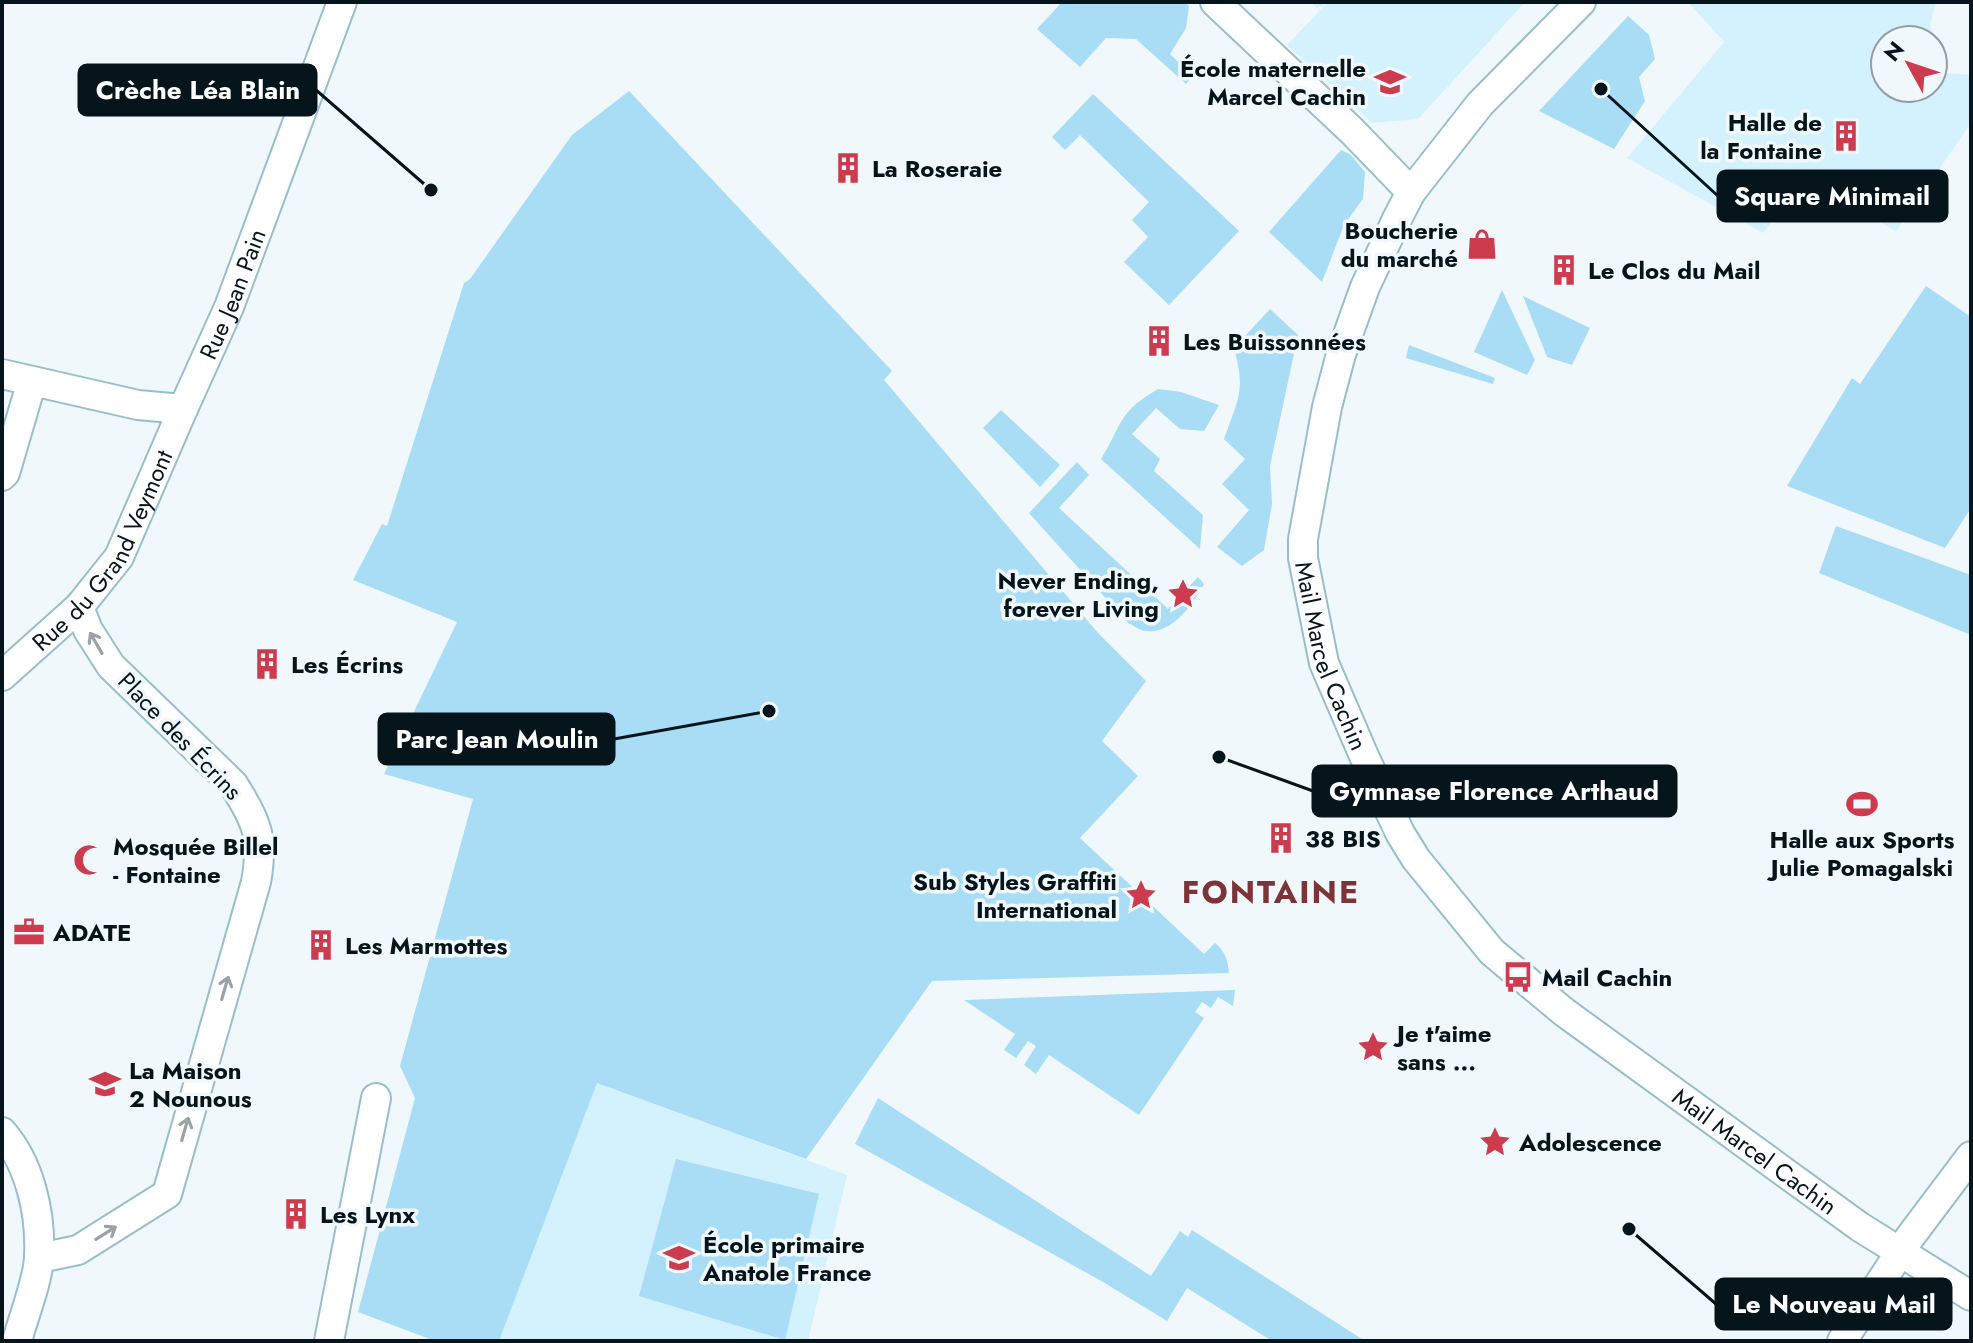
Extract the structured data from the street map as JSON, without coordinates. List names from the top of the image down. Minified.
{"streets":{"street":["Rue Jean Pain","Rue du Grand Veymont","Mail Marcel Cachin","Place des Écrins"]},"crossings":[["Rue Jean Pain","Rue du Grand Veymont"],["Rue du Grand Veymont","Place des Écrins"]],"districts":["FONTAINE"],"places":{"school or university":["École maternelle Marcel Cachin","La Maison 2 Nounous","École primaire Anatole France"],"other":["Square Minimail","Crèche Léa Blain","Parc Jean Moulin","Gymnase Florence Arthaud","Le Nouveau Mail"],"building":["Halle de la Fontaine","La Roseraie","Le Clos du Mail","Les Buissonnées","Les Écrins","38 BIS","Les Marmottes","Les Lynx"],"shop":["Boucherie du marché"],"place":["Never Ending, forever Living","Sub Styles Graffiti International","Je t'aime sans ...","Adolescence"],"sports":["Halle aux Sports Julie Pomagalski"],"mosque":["Mosquée Billel - Fontaine"],"office":["ADATE"],"bus stop":["Mail Cachin"]},"north":"top left"}
